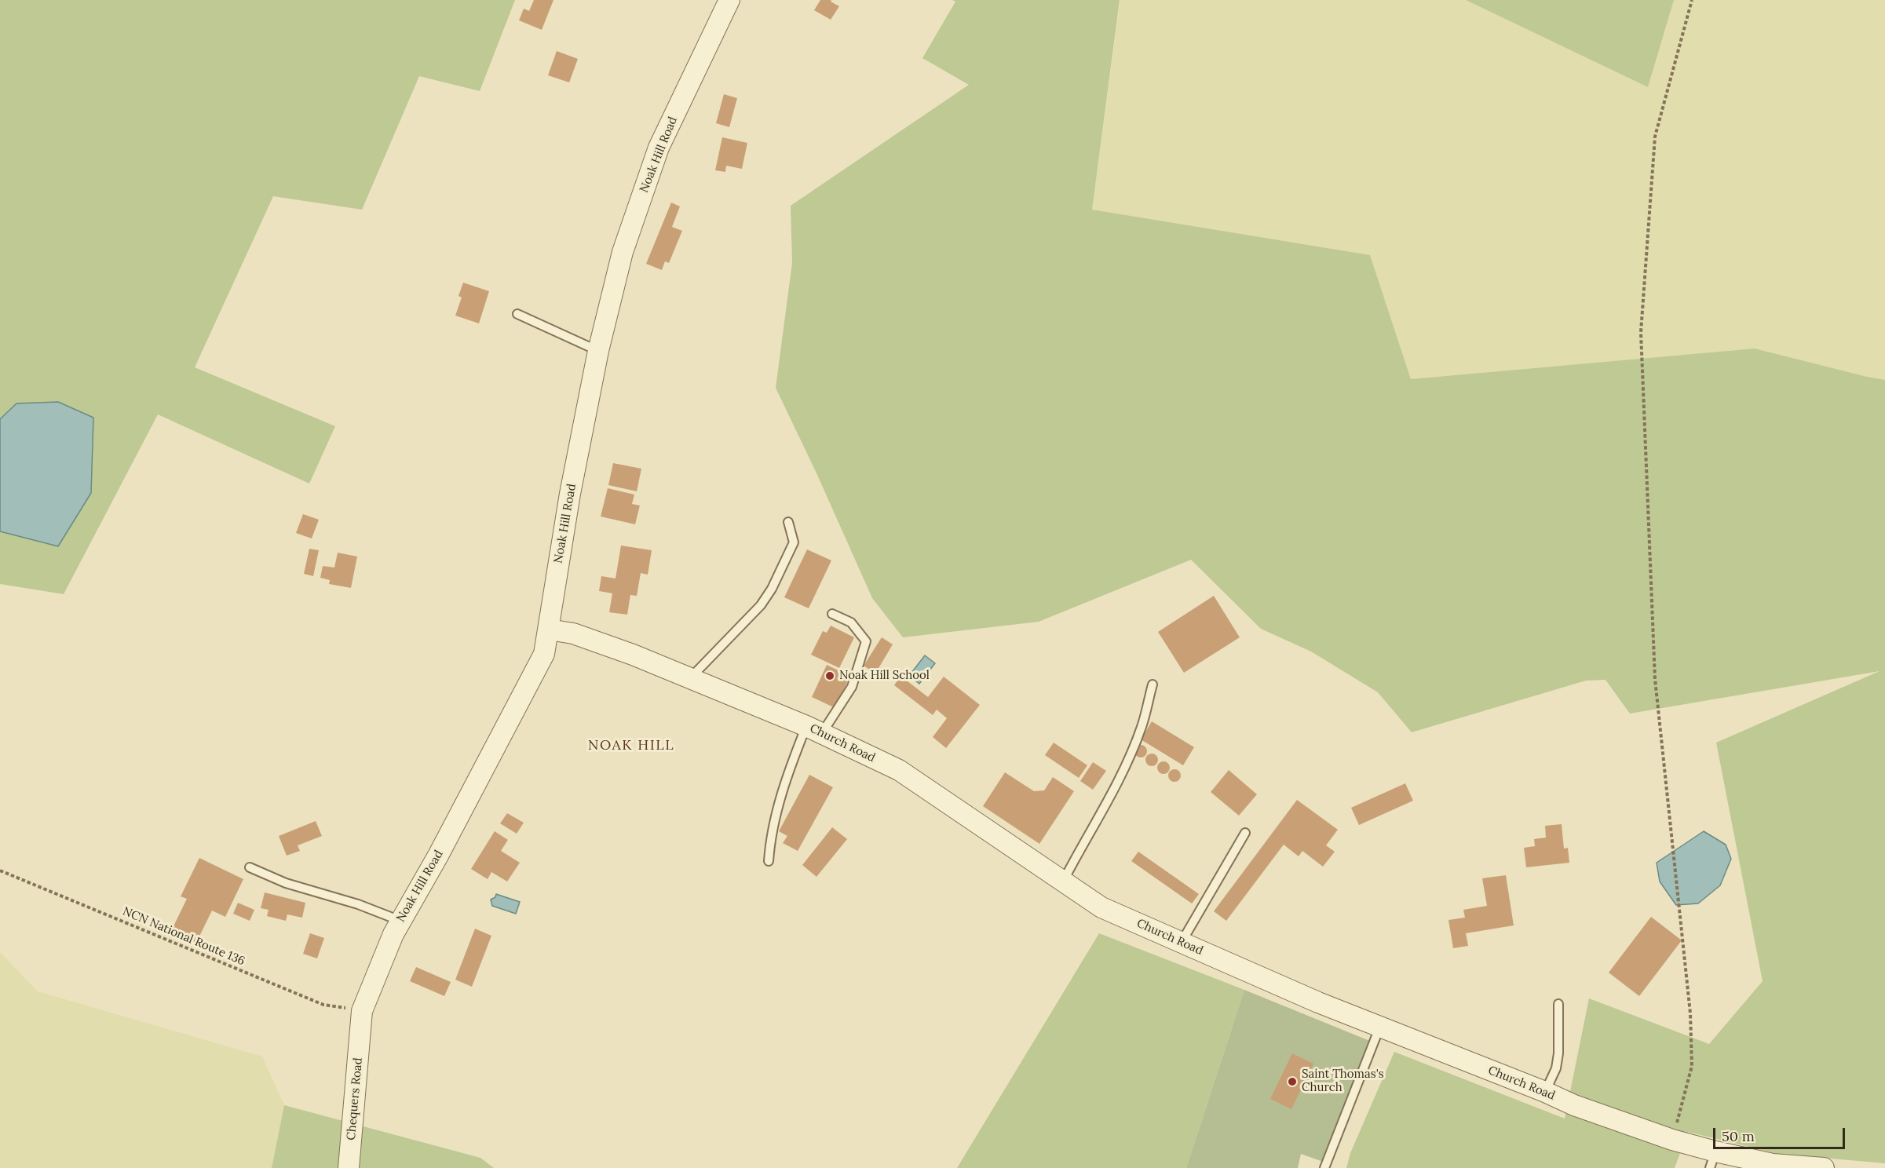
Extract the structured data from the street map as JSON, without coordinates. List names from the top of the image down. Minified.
{"streets":{"street":["Noak Hill Road","Church Road","Chequers Road"],"path":["NCN National Route 136"]},"crossings":[["Noak Hill Road","Church Road"],["Noak Hill Road","NCN National Route 136"],["Noak Hill Road","Chequers Road"],["NCN National Route 136","Chequers Road"]],"districts":["NOAK HILL"],"places":["Noak Hill School","Saint Thomas's Church"],"scale_bar":"50 m"}
